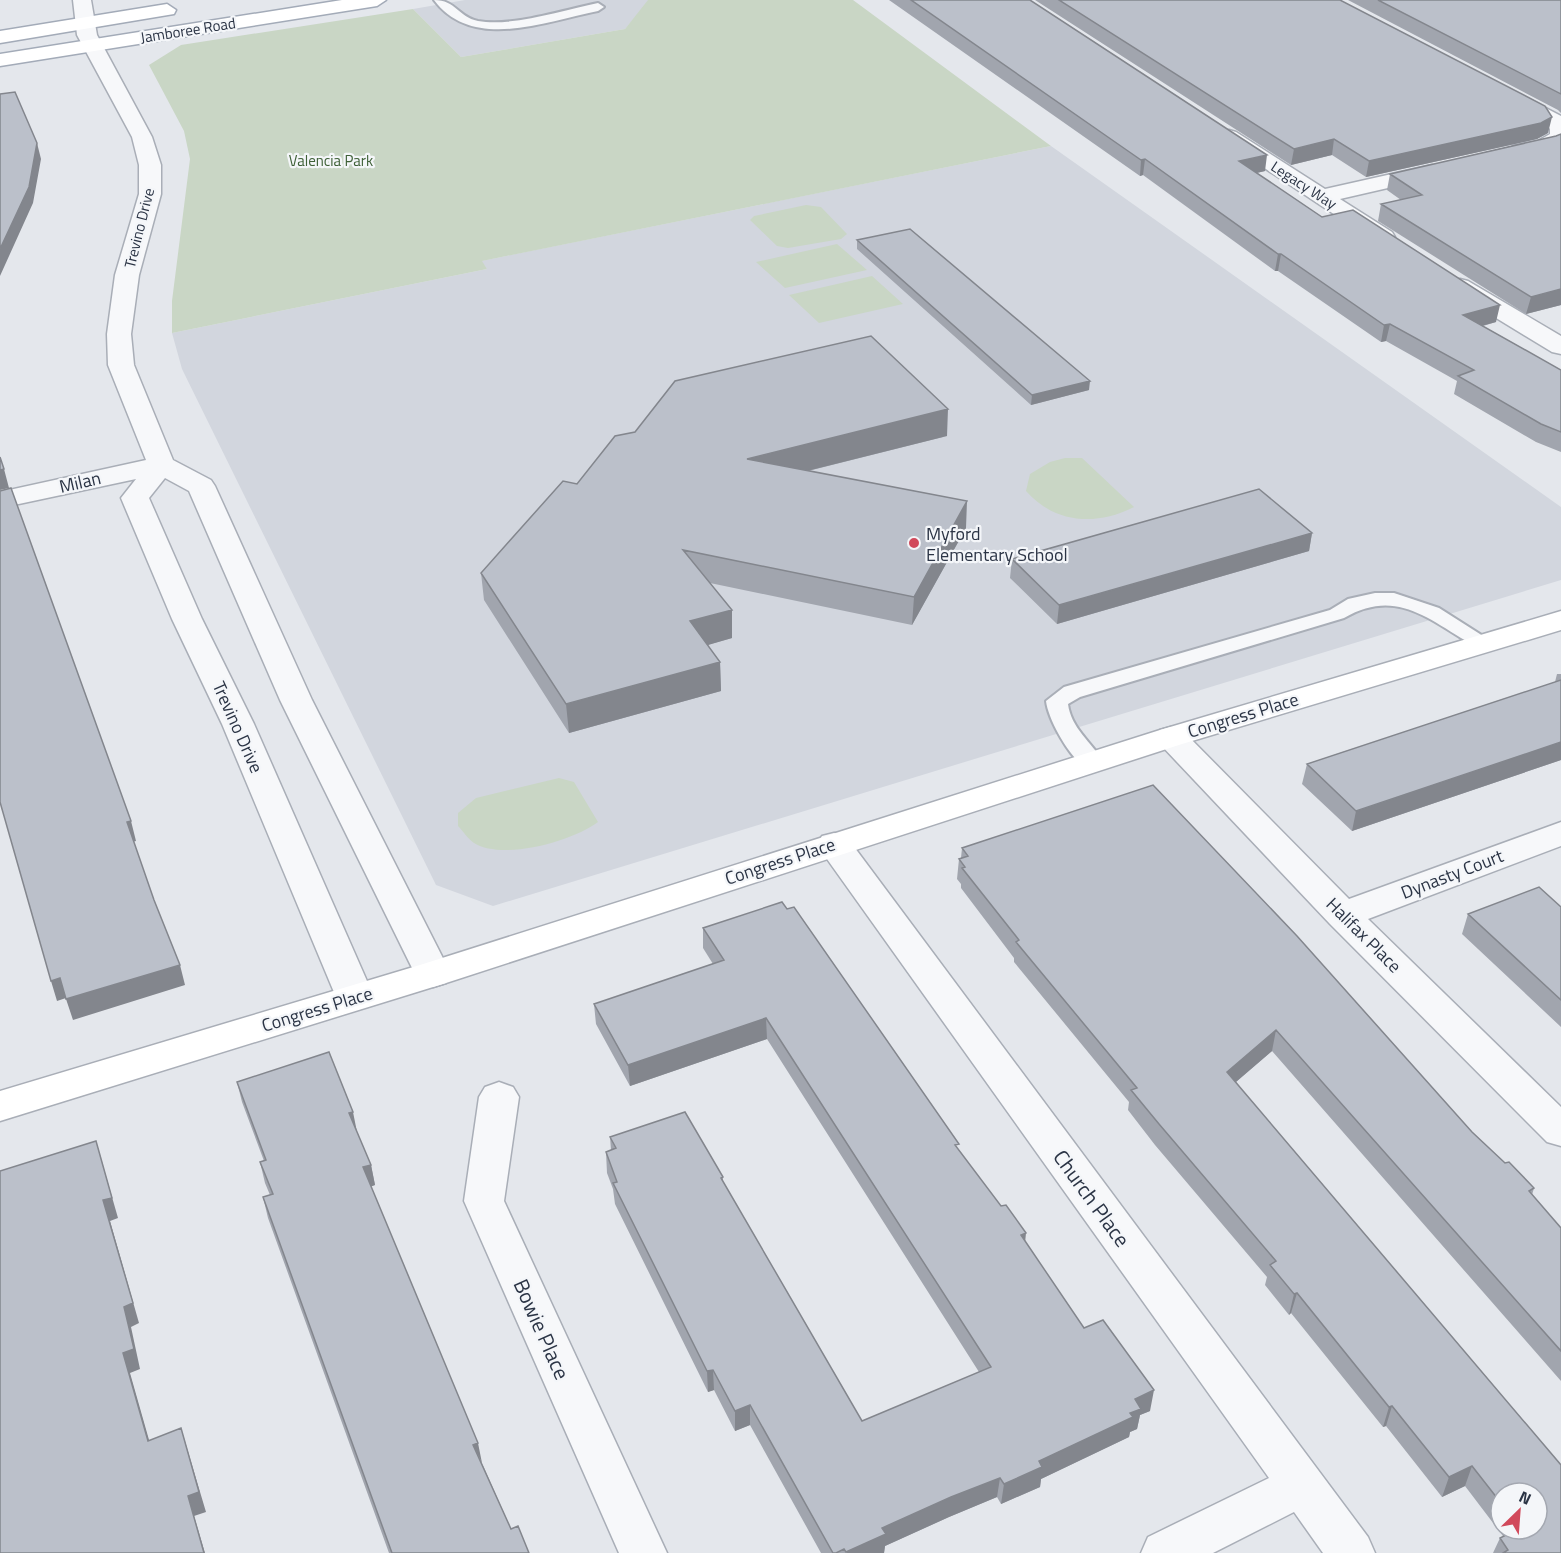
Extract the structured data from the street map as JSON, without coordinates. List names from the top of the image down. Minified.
{"streets":{"street":["Jamboree Road","Legacy Way","Trevino Drive","Milan","Congress Place","Dynasty Court","Halifax Place","Church Place","Bowie Place"]},"crossings":[["Jamboree Road","Trevino Drive"],["Trevino Drive","Milan"],["Trevino Drive","Congress Place"],["Congress Place","Halifax Place"],["Congress Place","Church Place"],["Dynasty Court","Halifax Place"]],"parks":["Valencia Park"],"places":["Myford Elementary School"],"north":"top right"}
